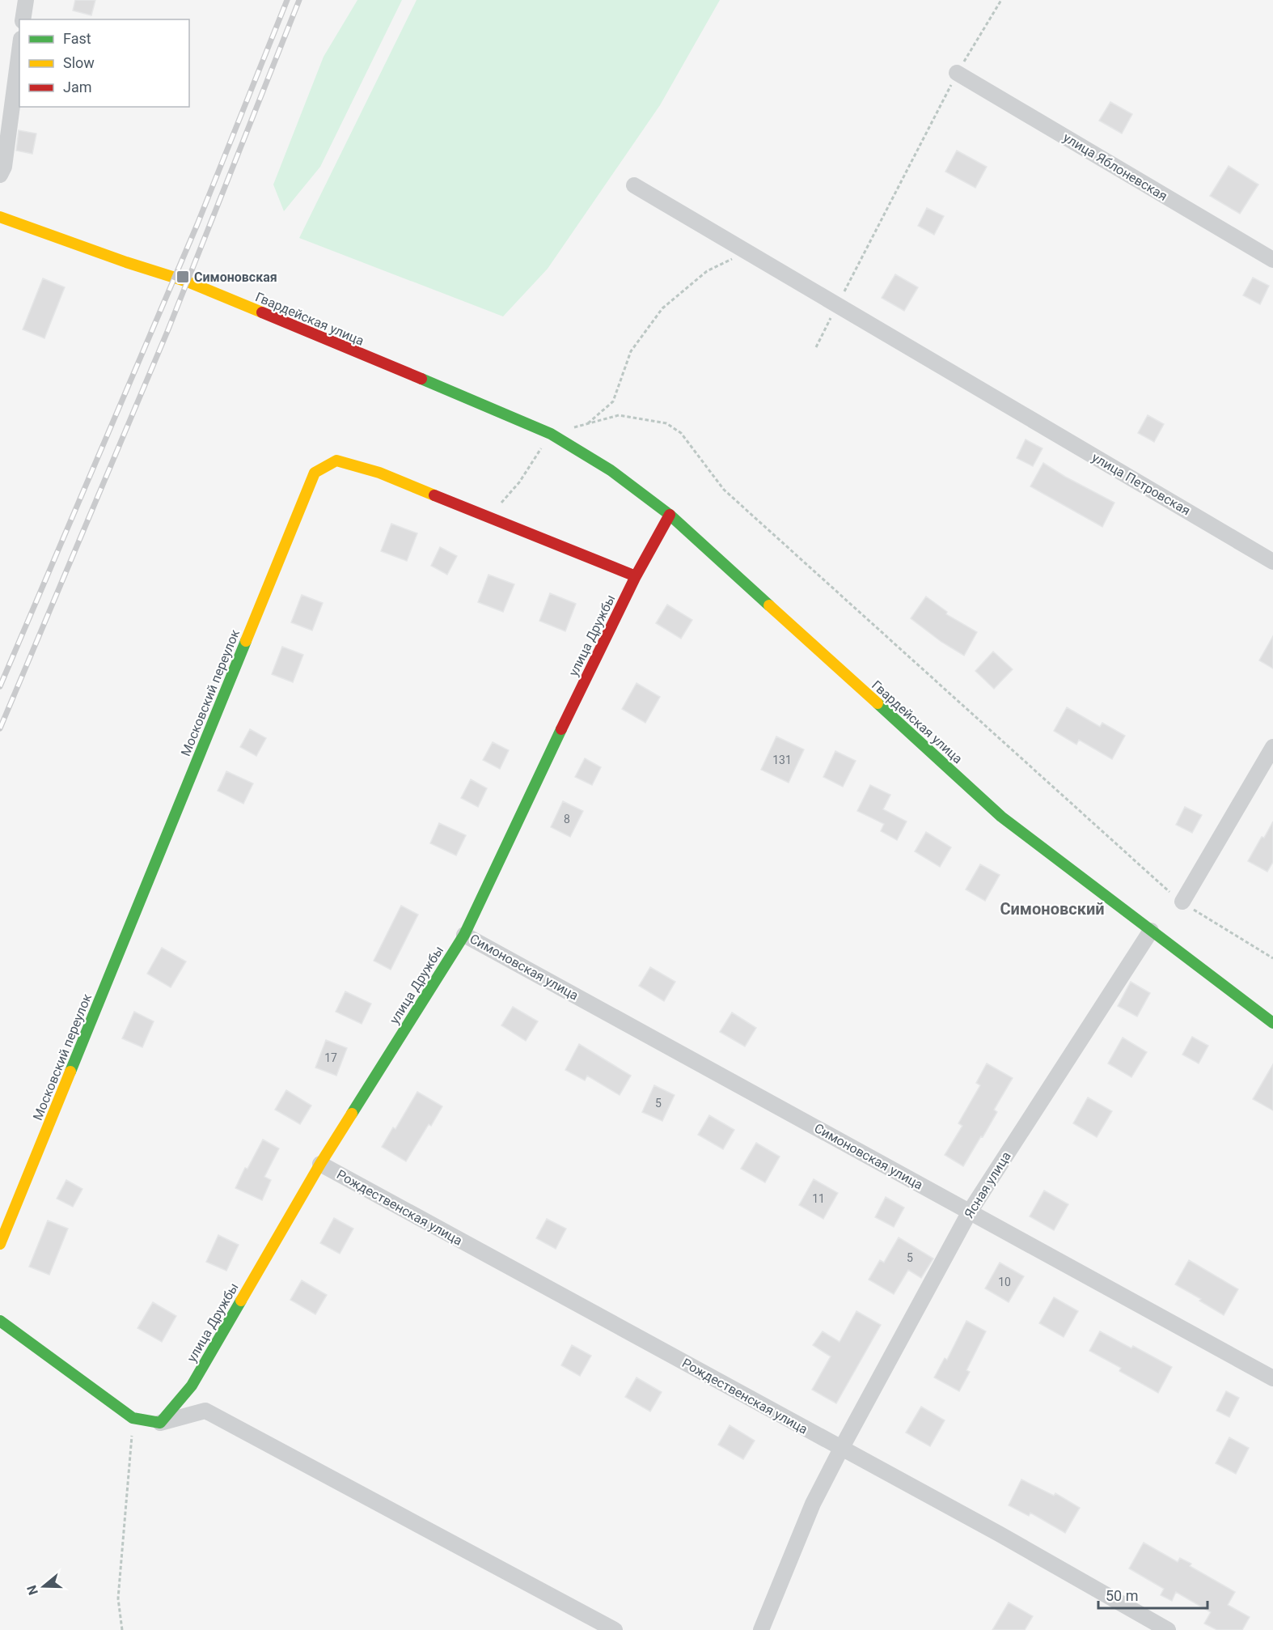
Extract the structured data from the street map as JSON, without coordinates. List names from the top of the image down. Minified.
{"streets":{"street":["улица Яблоневская","Гвардейская улица","улица Петровская","улица Дружбы","Московский переулок","Симоновская улица","Ясная улица","Рождественская улица"]},"crossings":[["Гвардейская улица","улица Дружбы"],["Гвардейская улица","Ясная улица"],["улица Дружбы","Московский переулок"],["улица Дружбы","Симоновская улица"],["улица Дружбы","Рождественская улица"],["Симоновская улица","Ясная улица"],["Ясная улица","Рождественская улица"]],"districts":["Симоновский"],"places":{"transit":["Симоновская"]},"house_numbers":["131","8","17","5","11","5","10"],"legend":["Fast","Slow","Jam"],"scale_bar":"50 m","north":"left"}
